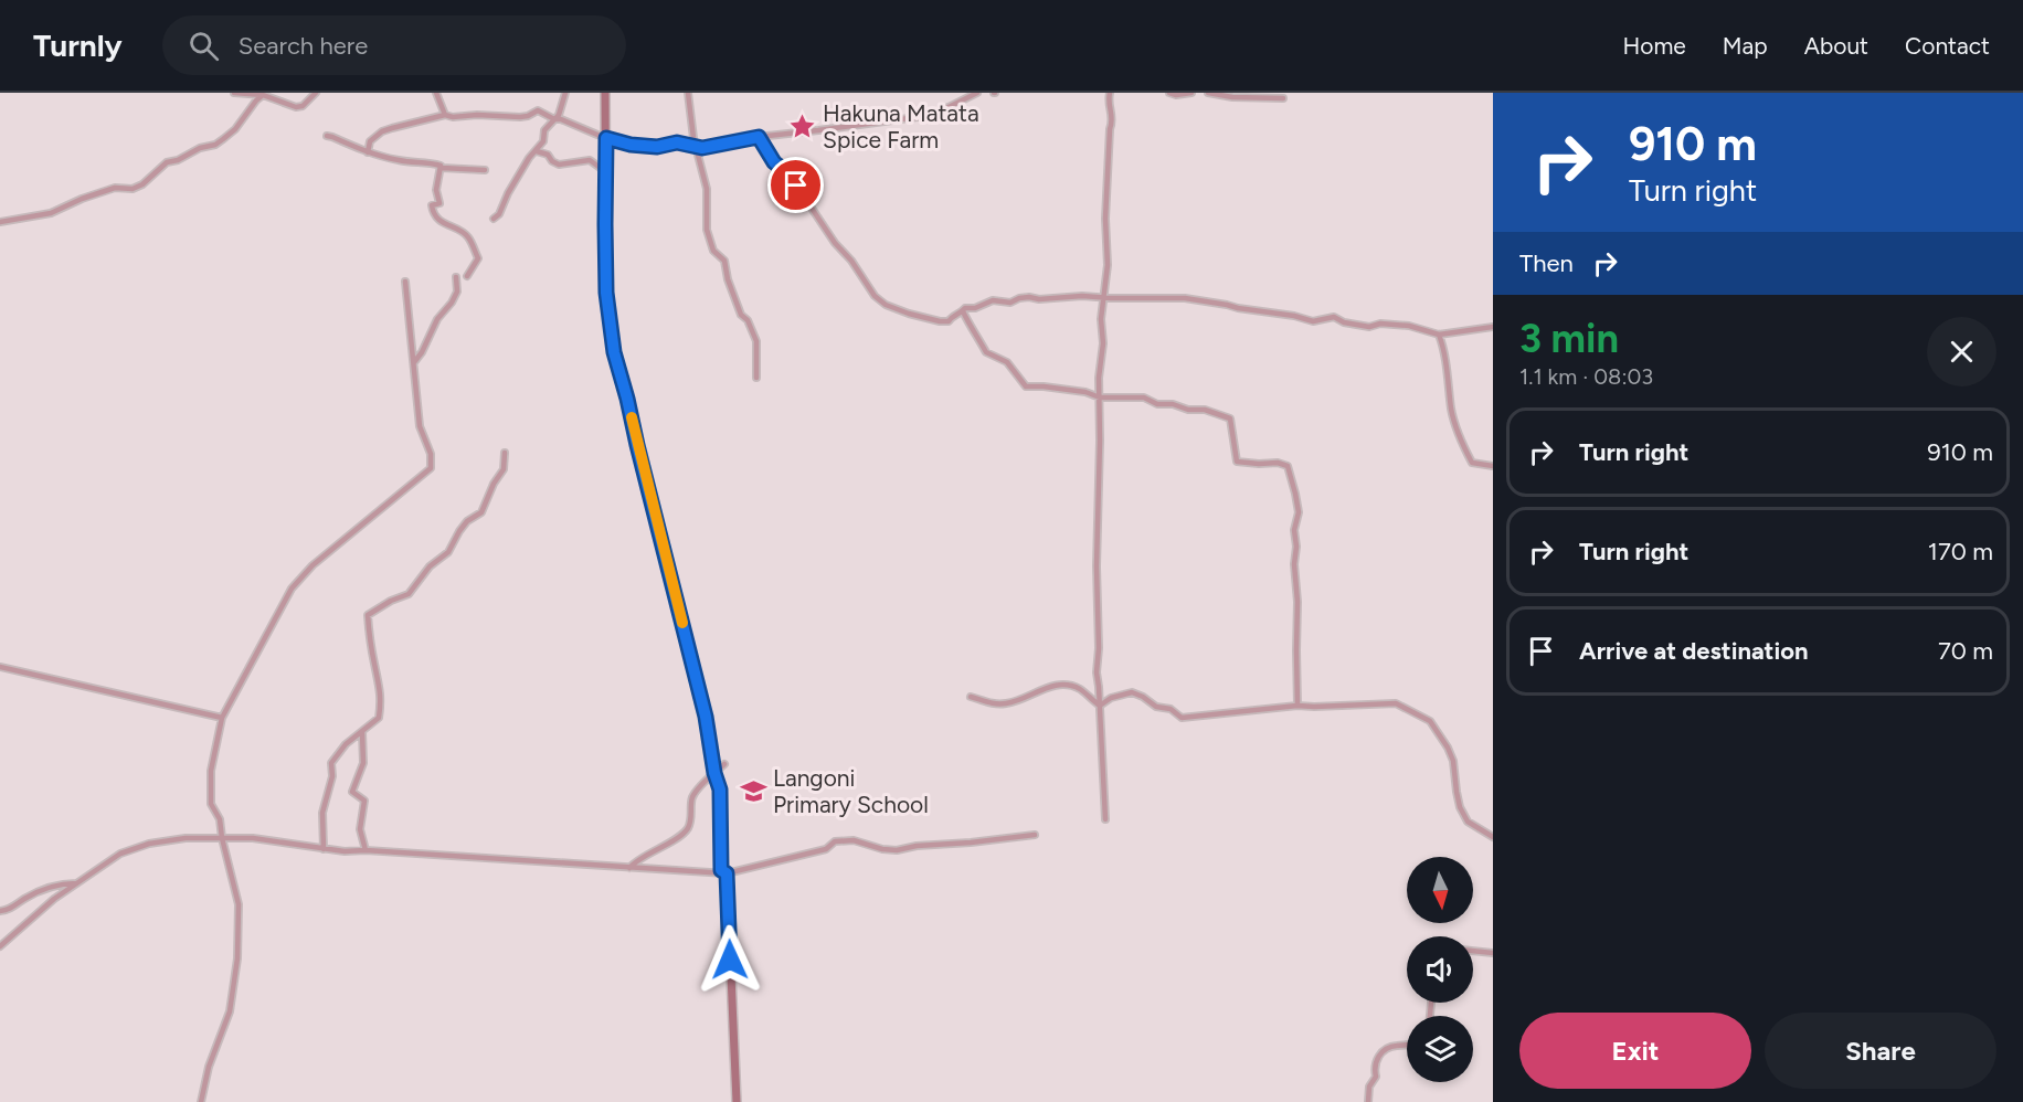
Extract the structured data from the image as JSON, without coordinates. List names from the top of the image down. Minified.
{"places":{"place":["Hakuna Matata Spice Farm"],"school or university":["Langoni Primary School"]},"north":"bottom","page":{"header":"Turnly","search":"Search here","nav":["Home","Map","About","Contact"],"turn":["910 m","Turn right"],"then":"Then","heading":["3 min","1.1 km · 08:03"],"list":[{"name":"Turn right","value":"910 m"},{"name":"Turn right","value":"170 m"},{"name":"Arrive at destination","value":"70 m"}],"buttons":["Exit","Share"]}}
